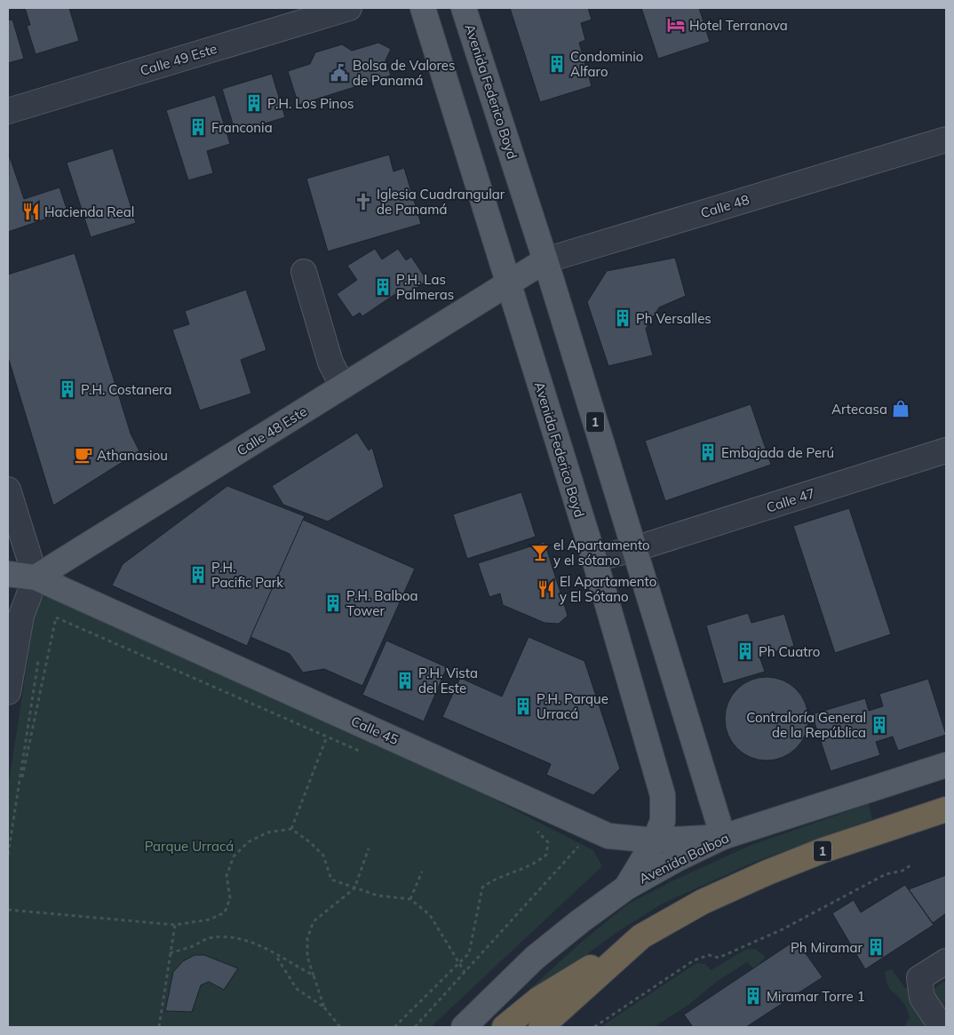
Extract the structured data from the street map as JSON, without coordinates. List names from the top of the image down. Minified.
{"streets":{"highway":["1"],"main road":["Avenida Federico Boyd","Calle 48","Calle 48 Este","Calle 45","Avenida Balboa"],"street":["Calle 49 Este","Calle 47"]},"crossings":[["Avenida Federico Boyd","Calle 48"],["Avenida Federico Boyd","Calle 48 Este"],["Avenida Federico Boyd","Calle 47"],["Avenida Federico Boyd","Calle 45"],["Avenida Federico Boyd","Avenida Balboa"],["Calle 48","Calle 48 Este"],["Calle 48 Este","Calle 45"],["Calle 45","Avenida Balboa"]],"parks":["Parque Urracá"],"places":{"hotel":["Hotel Terranova"],"building":["Condominio Alfaro","P.H. Los Pinos","Franconia","P.H. Las Palmeras","Ph Versalles","P.H. Costanera","Embajada de Perú","P.H. Pacific Park","P.H. Balboa Tower","Ph Cuatro","P.H. Vista del Este","P.H. Parque Urracá","Contraloría General de la República","Ph Miramar","Miramar Torre 1"],"public building":["Bolsa de Valores de Panamá"],"church":["Iglesia Cuadrangular de Panamá"],"restaurant":["Hacienda Real","El Apartamento y El Sótano"],"shop":["Artecasa"],"cafe":["Athanasiou"],"bar":["el Apartamento y el sótano"]}}
